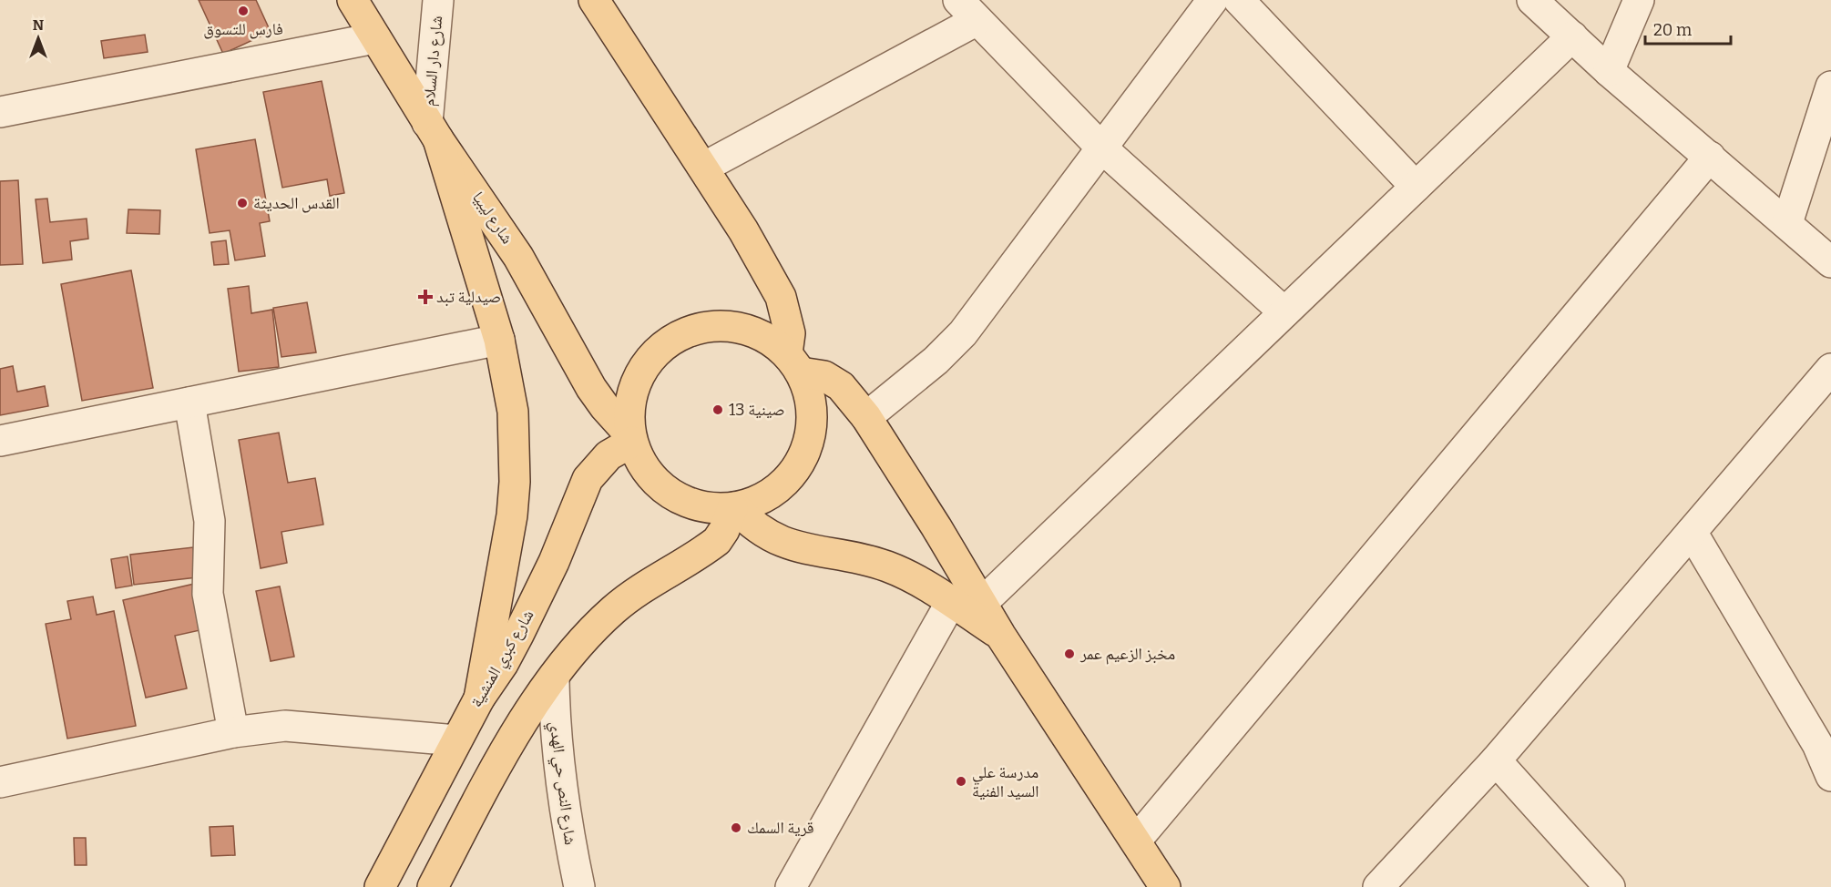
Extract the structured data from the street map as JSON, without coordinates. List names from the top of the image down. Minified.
{"streets":{"main road":["شارع ليبيا","شارع كبري المنشية"],"street":["شارع دار السلام","شارع النص حي الهدي"]},"crossings":[["شارع دار السلام","شارع ليبيا"],["شارع ليبيا","شارع كبري المنشية"]],"places":{"other":["فارس للتسوق","القدس الحديثة","صينية 13","مخبز الزعيم عمر","مدرسة علي السيد الفنية","قرية السمك"],"health":["صيدلية تبد"]},"scale_bar":"20 m","north":"top"}
